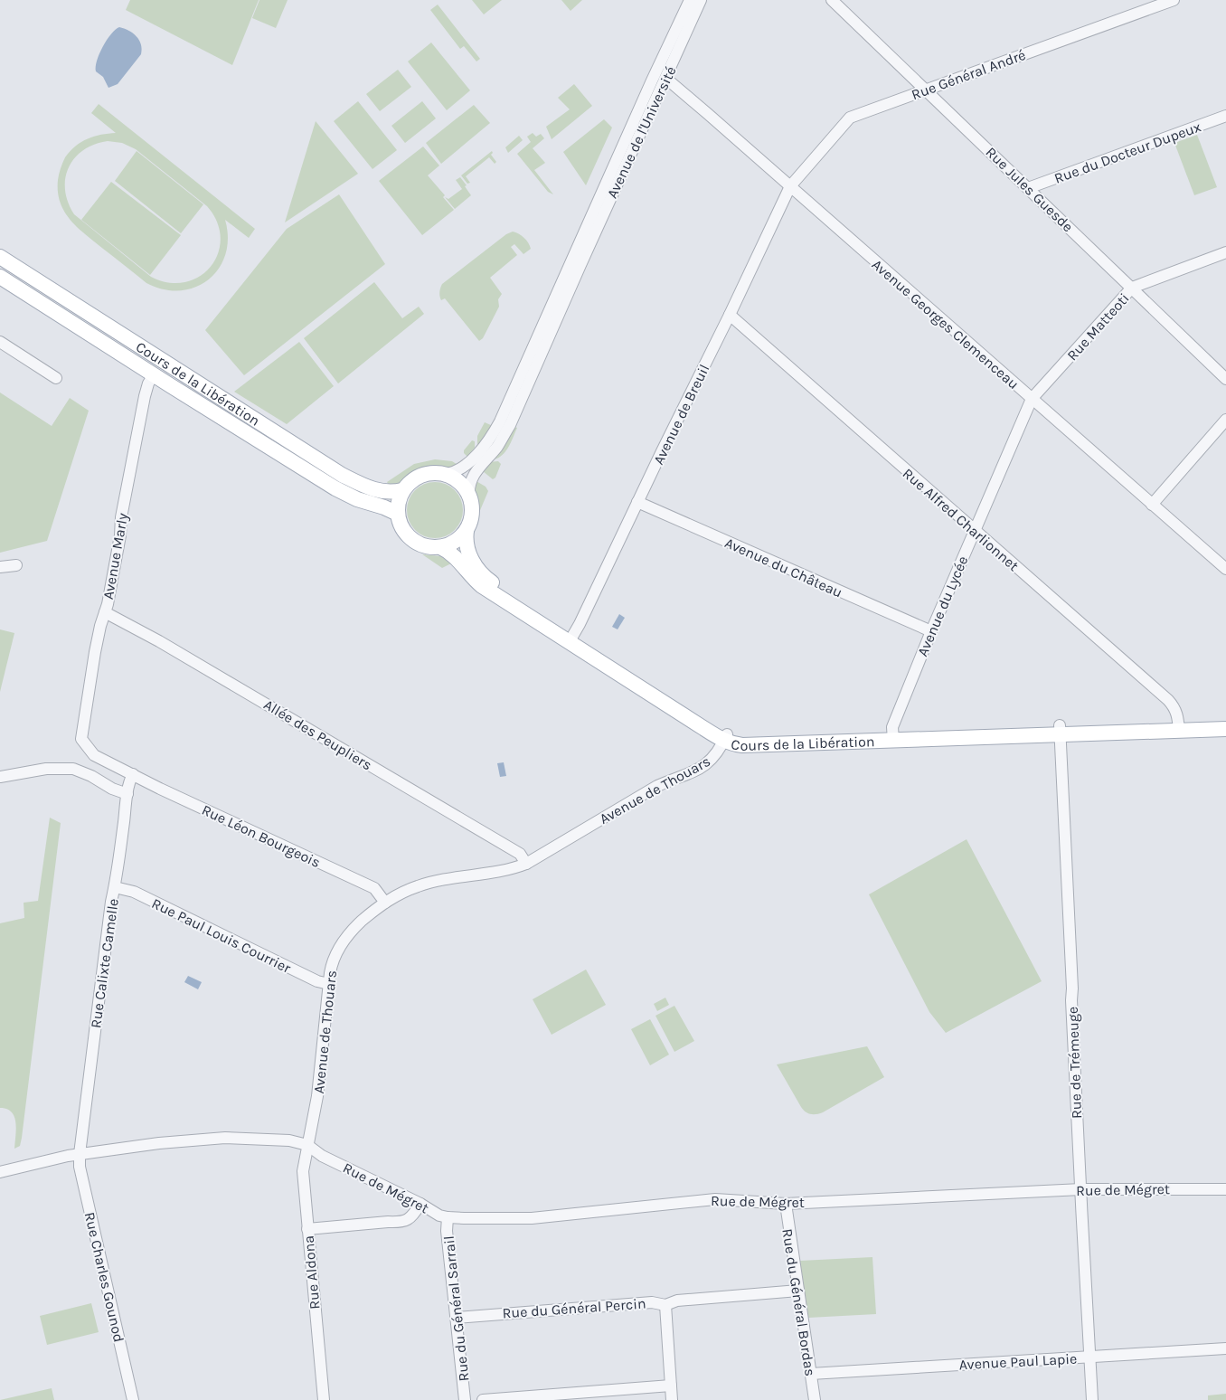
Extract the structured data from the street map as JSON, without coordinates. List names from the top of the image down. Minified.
{"streets":{"main road":["Cours de la Libération"],"street":["Rue Général André","Avenue de l'Université","Rue du Docteur Dupeux","Rue Jules Guesde","Avenue Georges Clemenceau","Rue Matteoti","Avenue de Breuil","Rue Alfred Charlionnet","Avenue Marly","Avenue du Château","Avenue du Lycée","Allée des Peupliers","Avenue de Thouars","Rue Léon Bourgeois","Rue Paul Louis Courrier","Rue Calixte Camelle","Rue de Trémeuge","Rue de Mégret","Rue Aldona","Rue Charles Gounod","Rue du Général Bordas","Rue du Général Percin","Rue du Général Sarrail","Avenue Paul Lapie"]},"crossings":[["Rue Général André","Rue Jules Guesde"],["Rue Général André","Avenue Georges Clemenceau"],["Rue Général André","Avenue de Breuil"],["Avenue de l'Université","Avenue Georges Clemenceau"],["Avenue de l'Université","Cours de la Libération"],["Rue du Docteur Dupeux","Rue Jules Guesde"],["Rue Jules Guesde","Rue Matteoti"],["Avenue Georges Clemenceau","Rue Matteoti"],["Avenue Georges Clemenceau","Avenue de Breuil"],["Avenue Georges Clemenceau","Avenue du Lycée"],["Rue Matteoti","Avenue du Lycée"],["Cours de la Libération","Avenue de Breuil"],["Cours de la Libération","Rue Alfred Charlionnet"],["Cours de la Libération","Avenue Marly"],["Cours de la Libération","Avenue du Lycée"],["Cours de la Libération","Avenue de Thouars"],["Cours de la Libération","Rue de Trémeuge"],["Avenue de Breuil","Rue Alfred Charlionnet"],["Avenue de Breuil","Avenue du Château"],["Rue Alfred Charlionnet","Avenue du Lycée"],["Avenue Marly","Allée des Peupliers"],["Avenue Marly","Rue Léon Bourgeois"],["Avenue du Château","Avenue du Lycée"],["Allée des Peupliers","Avenue de Thouars"],["Avenue de Thouars","Rue Léon Bourgeois"],["Avenue de Thouars","Rue Paul Louis Courrier"],["Avenue de Thouars","Rue de Mégret"],["Avenue de Thouars","Rue Aldona"],["Rue Léon Bourgeois","Rue Calixte Camelle"],["Rue Paul Louis Courrier","Rue Calixte Camelle"],["Rue Calixte Camelle","Rue Charles Gounod"],["Rue de Trémeuge","Rue de Mégret"],["Rue de Trémeuge","Avenue Paul Lapie"],["Rue de Mégret","Rue Aldona"],["Rue de Mégret","Rue du Général Bordas"],["Rue de Mégret","Rue du Général Sarrail"],["Rue du Général Bordas","Rue du Général Percin"],["Rue du Général Bordas","Avenue Paul Lapie"],["Rue du Général Percin","Rue du Général Sarrail"]]}
